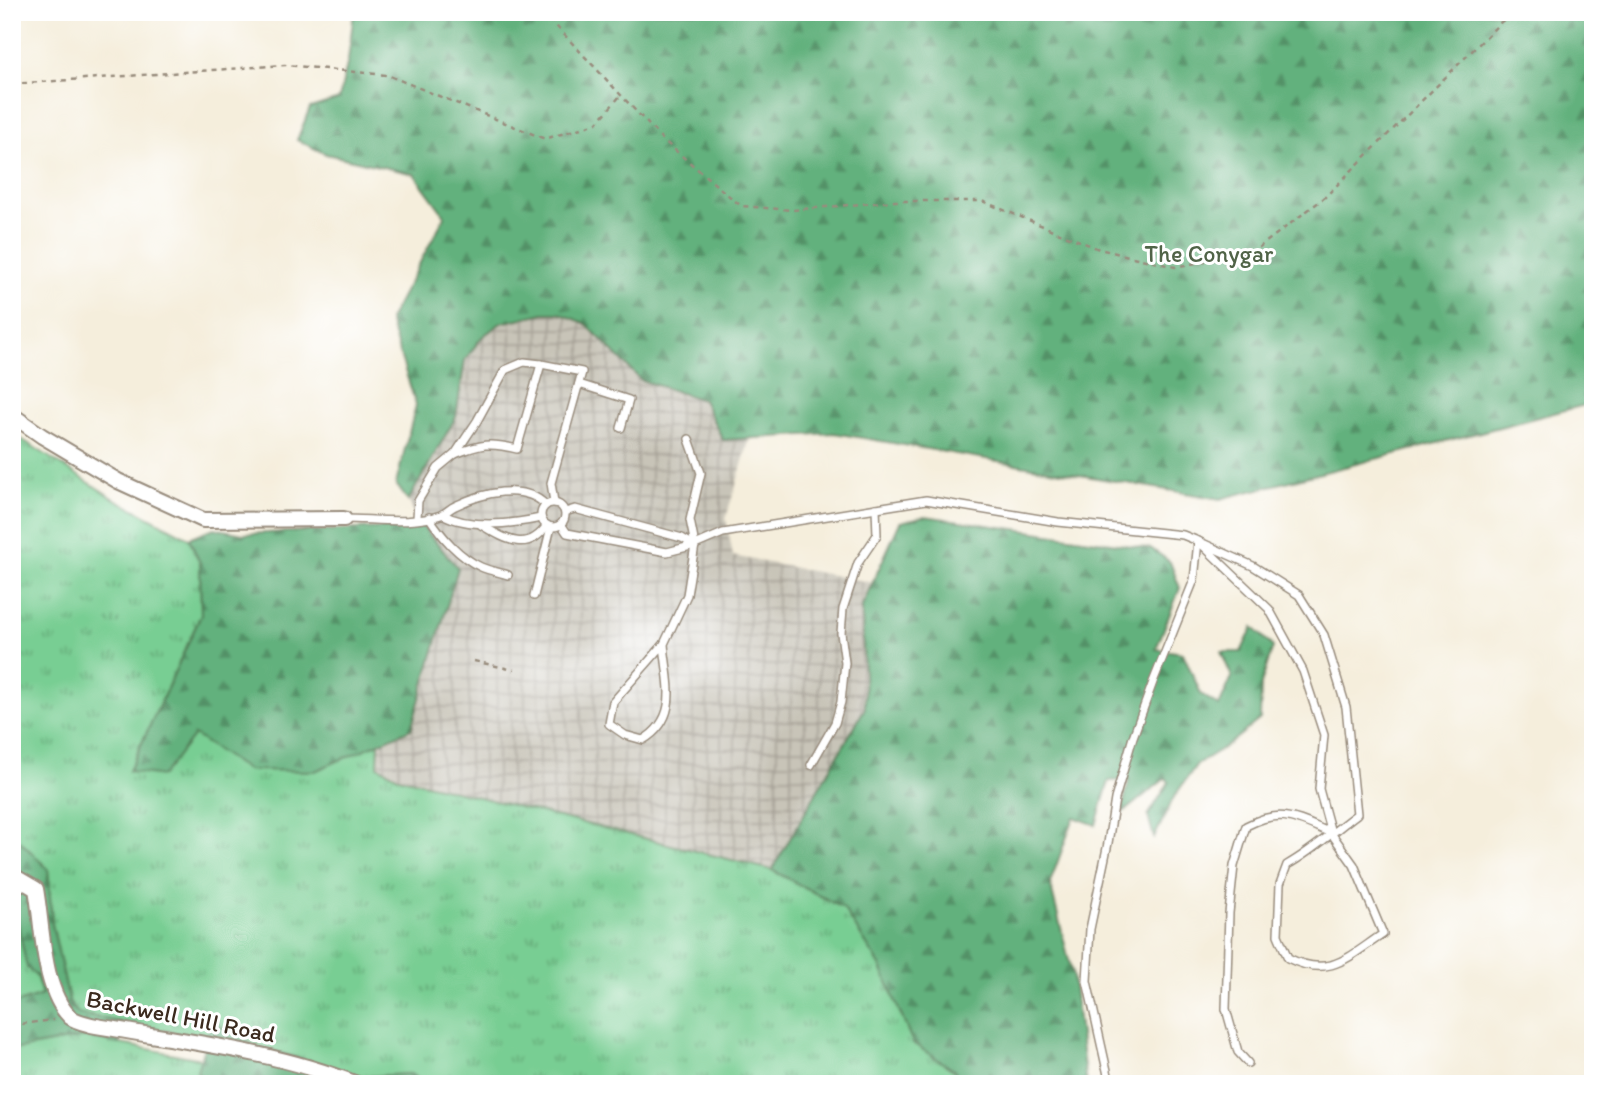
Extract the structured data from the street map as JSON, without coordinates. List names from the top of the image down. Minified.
{"streets":{"street":["Backwell Hill Road"]},"parks":["The Conygar"]}
